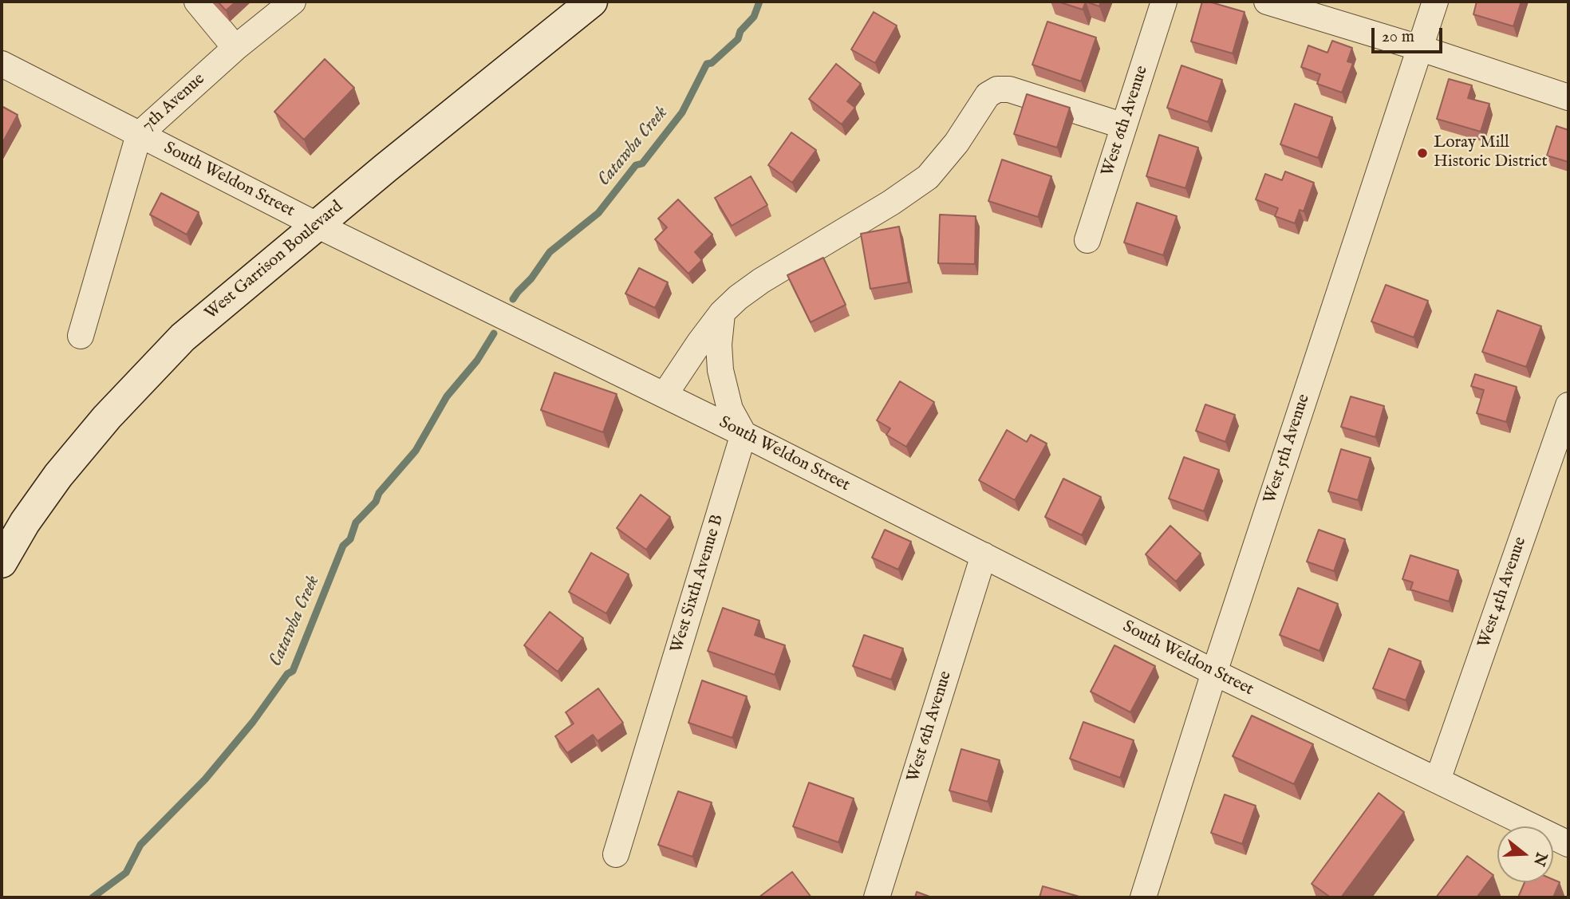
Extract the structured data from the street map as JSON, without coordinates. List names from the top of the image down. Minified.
{"streets":{"main road":["West Garrison Boulevard"],"street":["7th Avenue","West 6th Avenue","South Weldon Street","West 5th Avenue","West Sixth Avenue B","West 4th Avenue"]},"crossings":[["7th Avenue","South Weldon Street"],["West 6th Avenue","South Weldon Street"],["South Weldon Street","West Garrison Boulevard"],["South Weldon Street","West 5th Avenue"],["South Weldon Street","West Sixth Avenue B"],["South Weldon Street","West 4th Avenue"]],"water":["Catawba Creek"],"places":["Loray Mill Historic District"],"scale_bar":"20 m","north":"right"}
